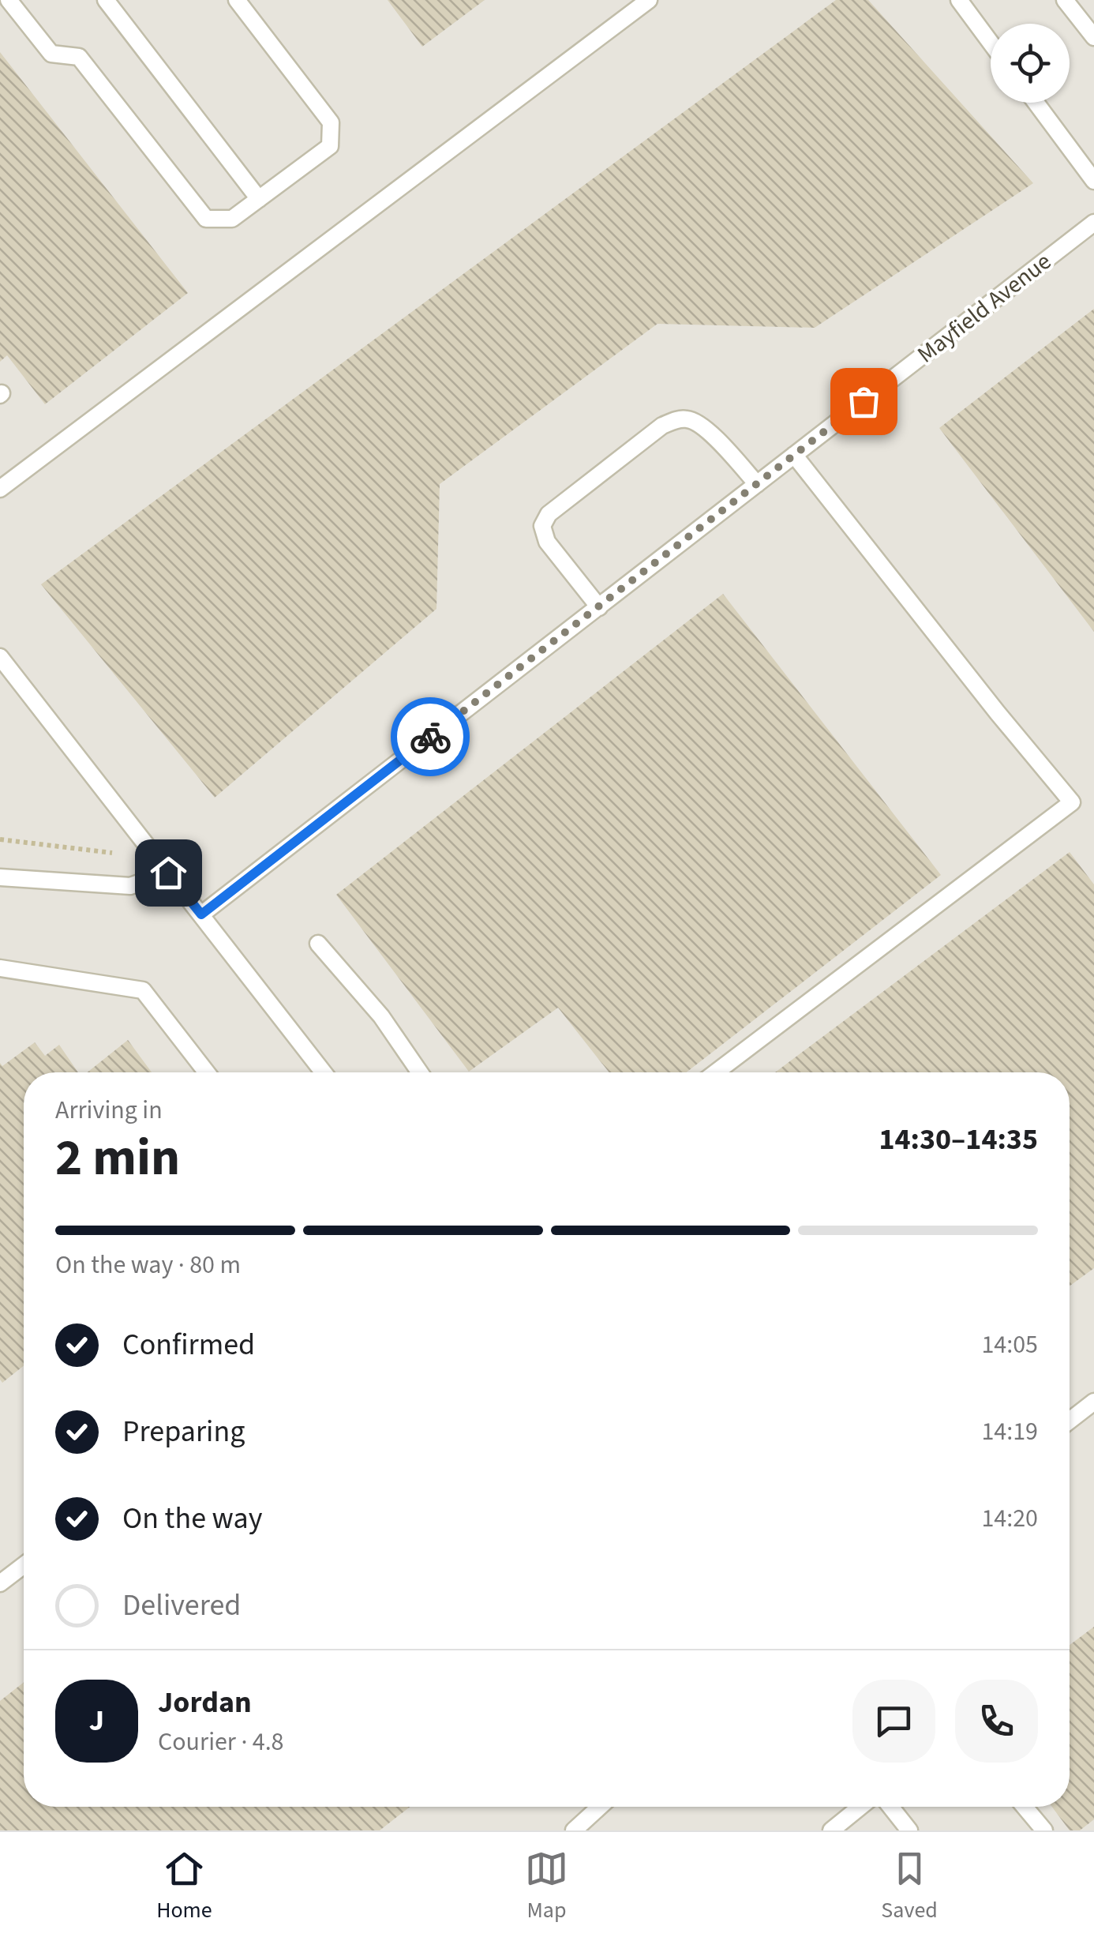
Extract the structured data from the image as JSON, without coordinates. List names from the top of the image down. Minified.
{"streets":{"lane":["Mayfield Avenue"]},"page":{"heading":["2 min","Arriving in","14:30–14:35"],"panel":["Jordan","Courier · 4.8"],"bar":"On the way · 80 m","list":[["Confirmed","14:05"],["Preparing","14:19"],["On the way","14:20"],"Delivered"],"round":"J","tabs":["Home","Map","Saved"]}}
